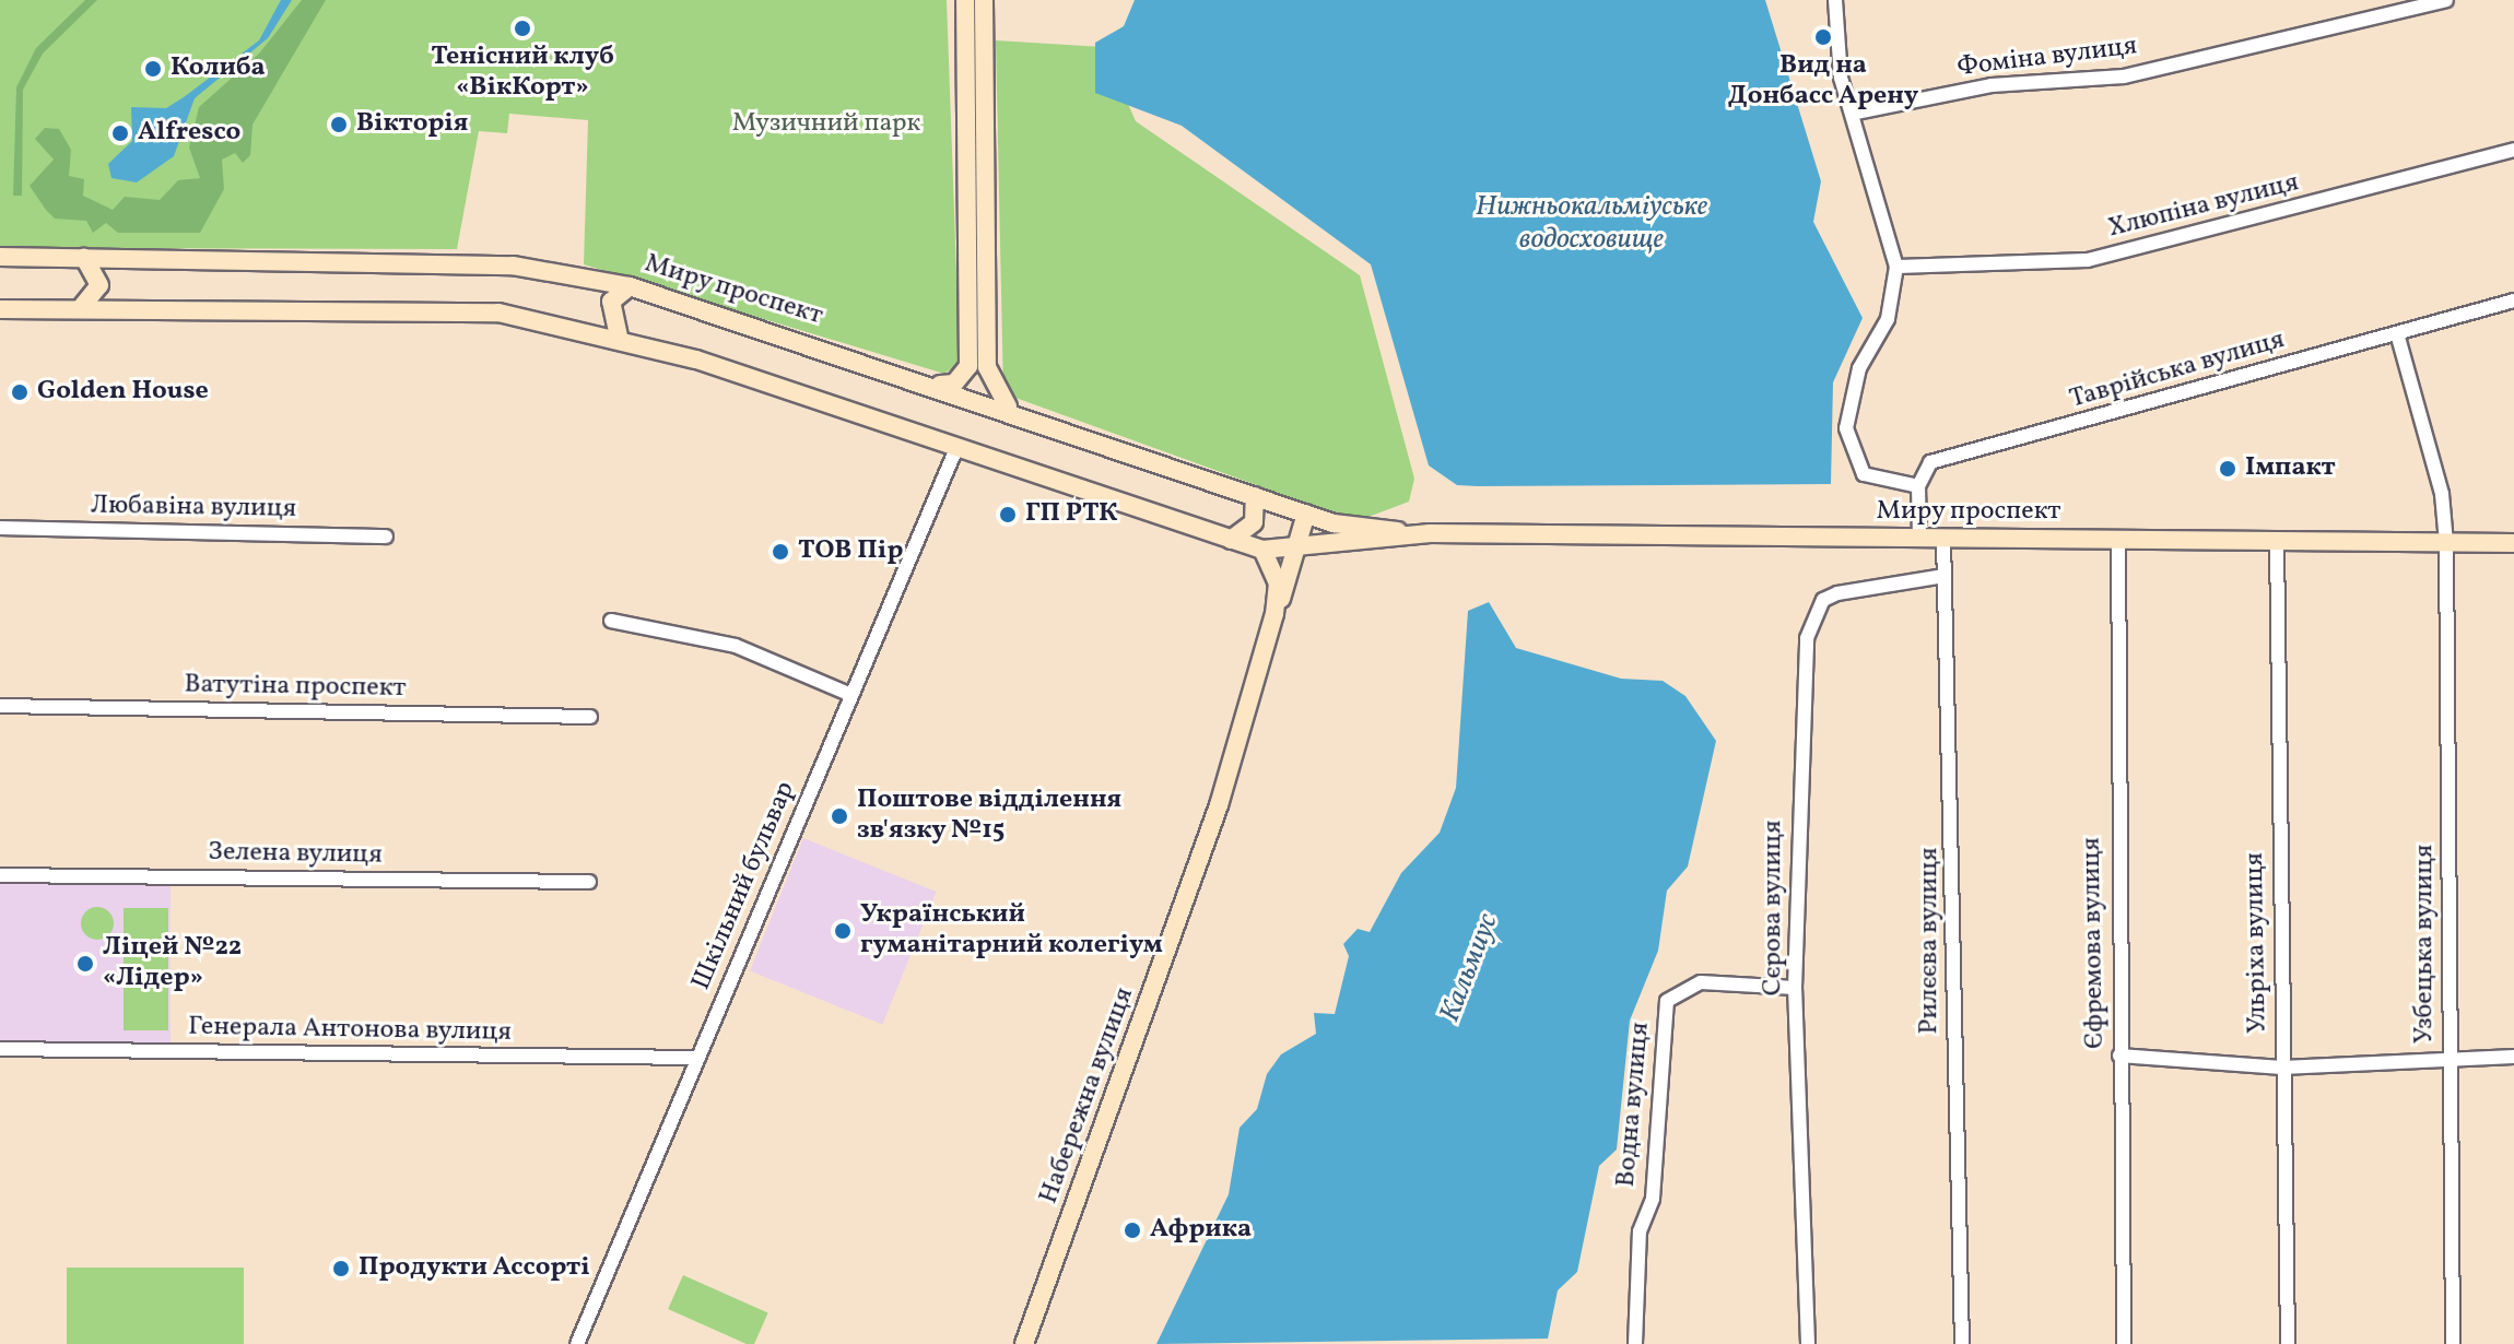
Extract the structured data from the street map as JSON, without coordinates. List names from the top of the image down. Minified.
{"streets":{"main road":["Миру проспект","Набережна вулиця"],"street":["Фоміна вулиця","Хлюпіна вулиця","Таврійська вулиця","Любавіна вулиця","Ватутіна проспект","Зелена вулиця","Шкільний бульвар","Сєрова вулиця","Рилєєва вулиця","Єфремова вулиця","Ульріха вулиця","Узбецька вулиця","Генерала Антонова вулиця","Водна вулиця"]},"crossings":[["Миру проспект","Шкільний бульвар"],["Миру проспект","Рилєєва вулиця"],["Миру проспект","Єфремова вулиця"],["Миру проспект","Ульріха вулиця"],["Миру проспект","Узбецька вулиця"],["Таврійська вулиця","Узбецька вулиця"],["Шкільний бульвар","Генерала Антонова вулиця"],["Сєрова вулиця","Рилєєва вулиця"],["Сєрова вулиця","Водна вулиця"]],"water":["Нижньокальміуське водосховище","Кальмиус"],"parks":["Музичний парк"],"places":["Тенісний клуб «ВікКорт»","Вид на Донбасс Арену","Колиба","Вікторія","Alfresco","Golden House","Iмпакт","ГП РТК","ТОВ Пір","Поштове відділення зв'язку №15","Український гуманітарний колегіум","Ліцей №22 «Лідер»","Африка","Продукти Ассорті"]}
